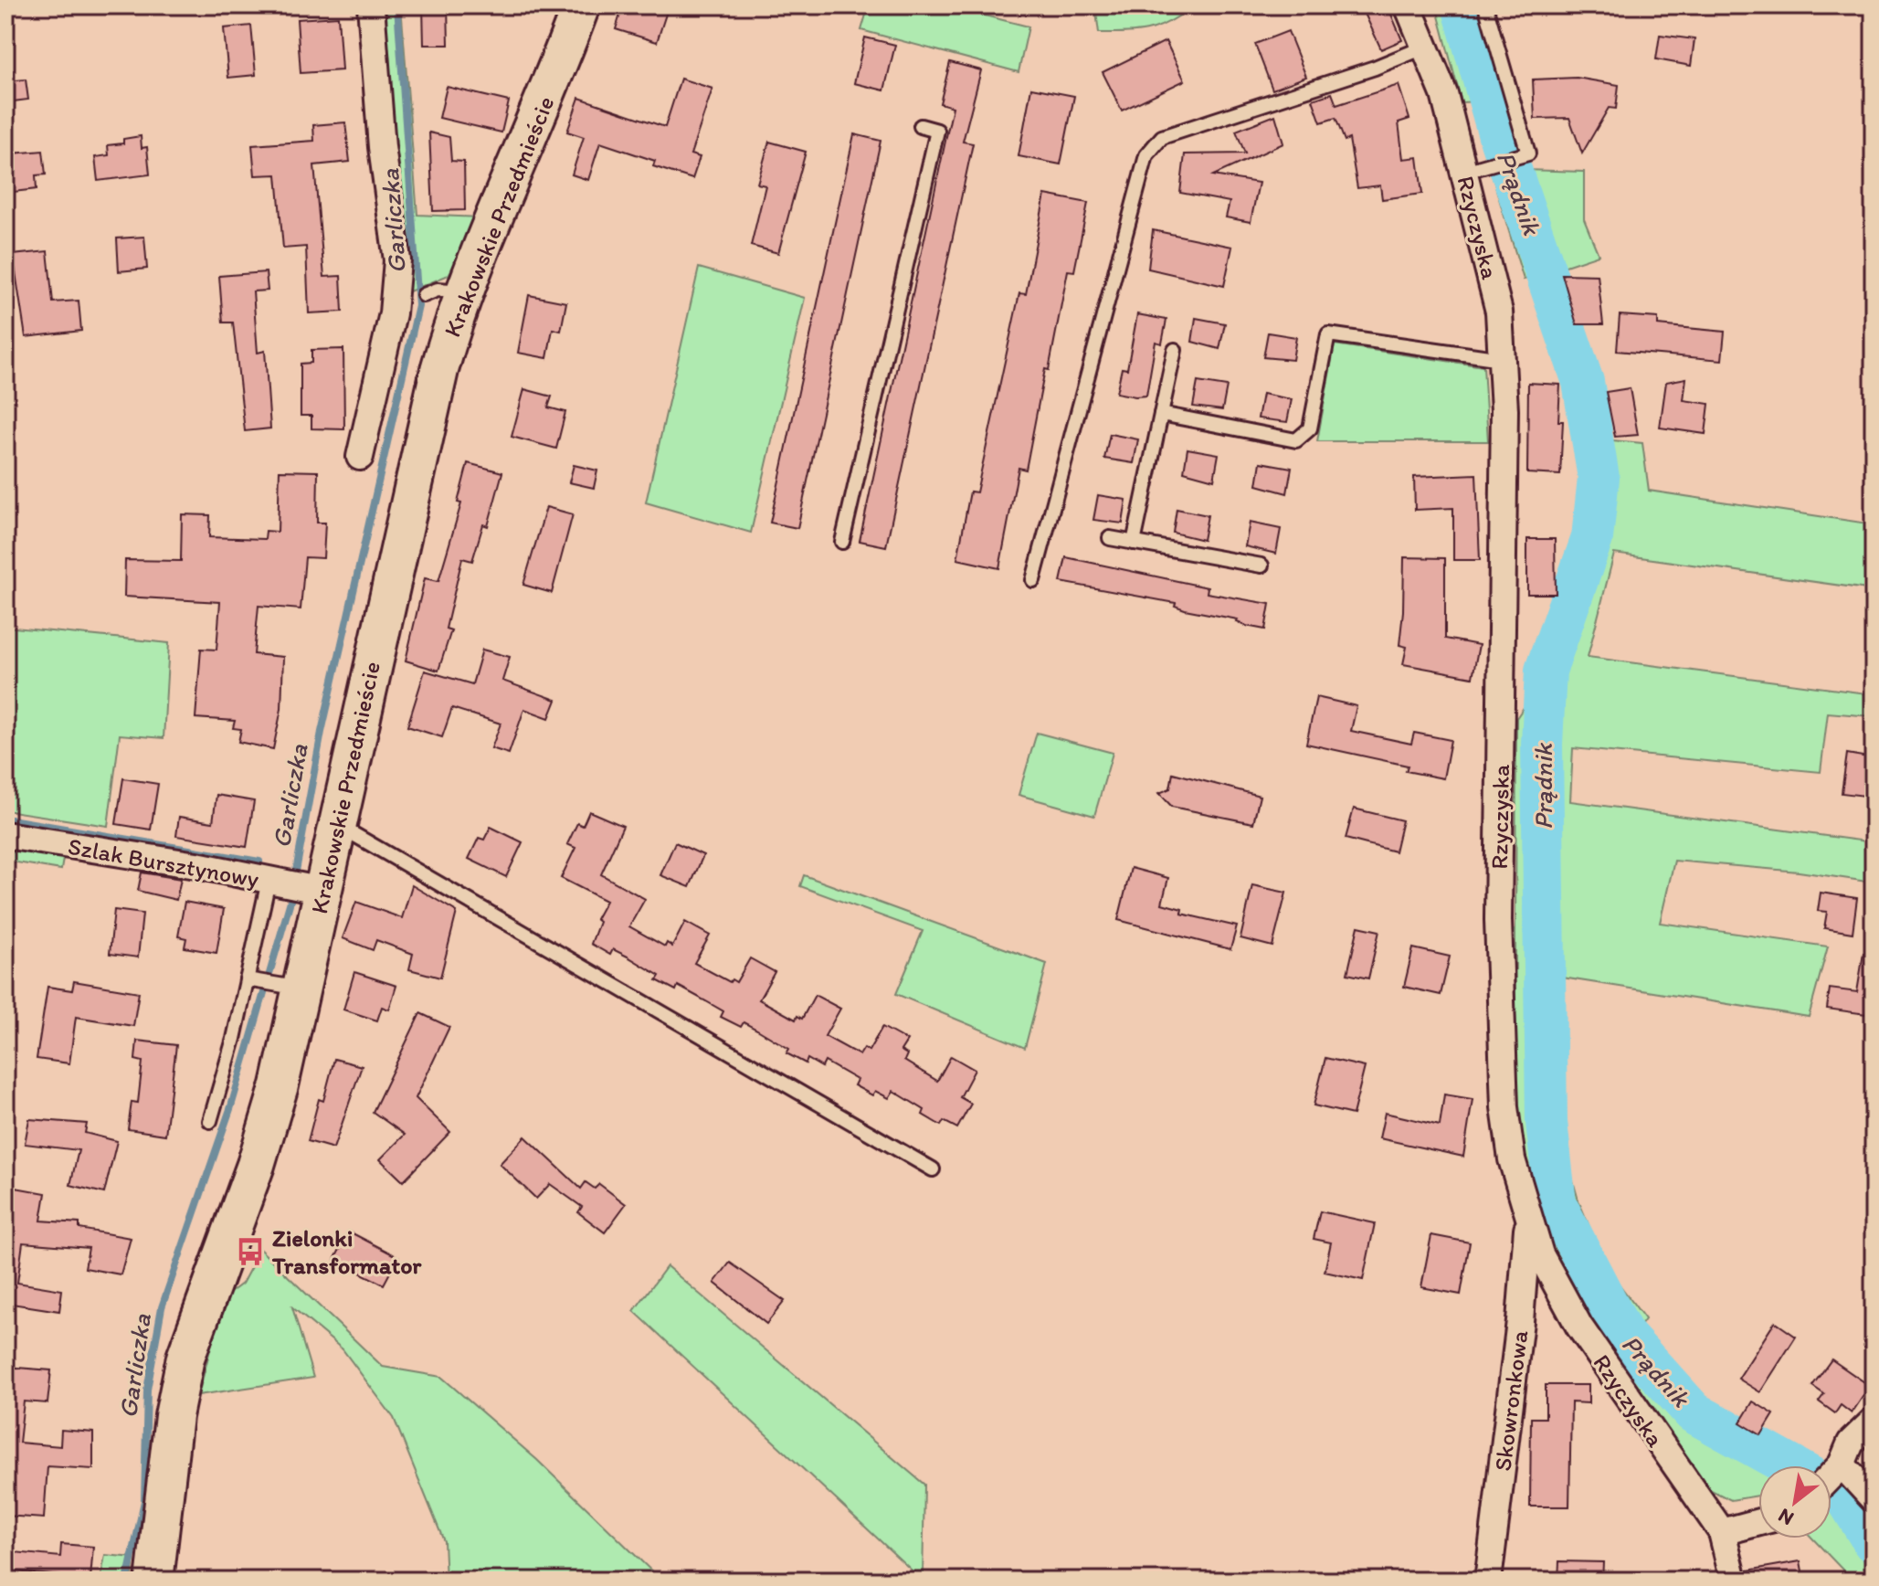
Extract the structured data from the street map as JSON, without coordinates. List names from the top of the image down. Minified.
{"streets":{"main road":["Krakowskie Przedmieście"],"street":["Rzyczyska","Szlak Bursztynowy","Skowronkowa"]},"crossings":[["Krakowskie Przedmieście","Szlak Bursztynowy"],["Rzyczyska","Skowronkowa"]],"water":["Prądnik","Garliczka"],"places":{"bus stop":["Zielonki Transformator"]},"north":"bottom left"}
